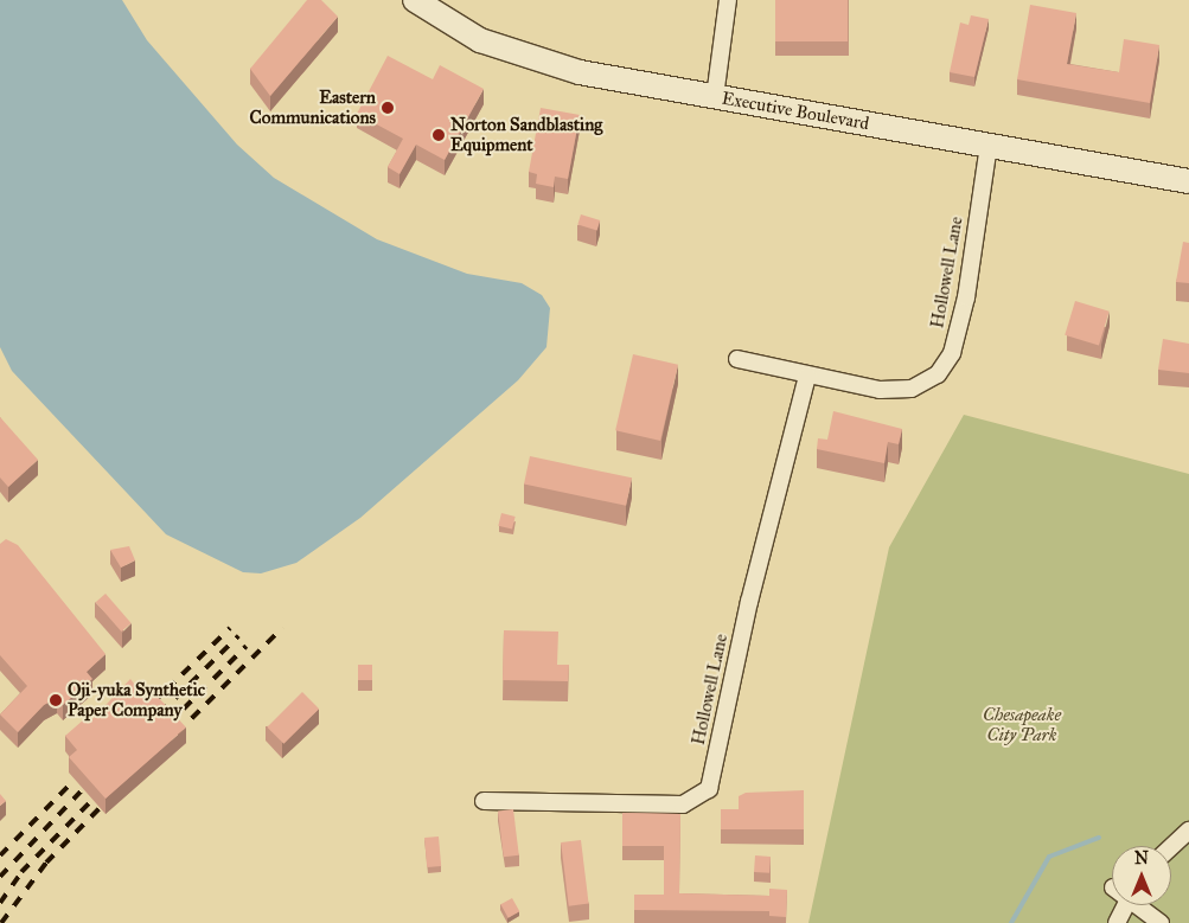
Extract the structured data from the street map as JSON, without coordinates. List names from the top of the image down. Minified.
{"streets":{"street":["Executive Boulevard","Hollowell Lane"]},"crossings":[["Executive Boulevard","Hollowell Lane"]],"parks":["Chesapeake City Park"],"places":["Eastern Communications","Norton Sandblasting Equipment","Oji-yuka Synthetic Paper Company"],"north":"top"}
